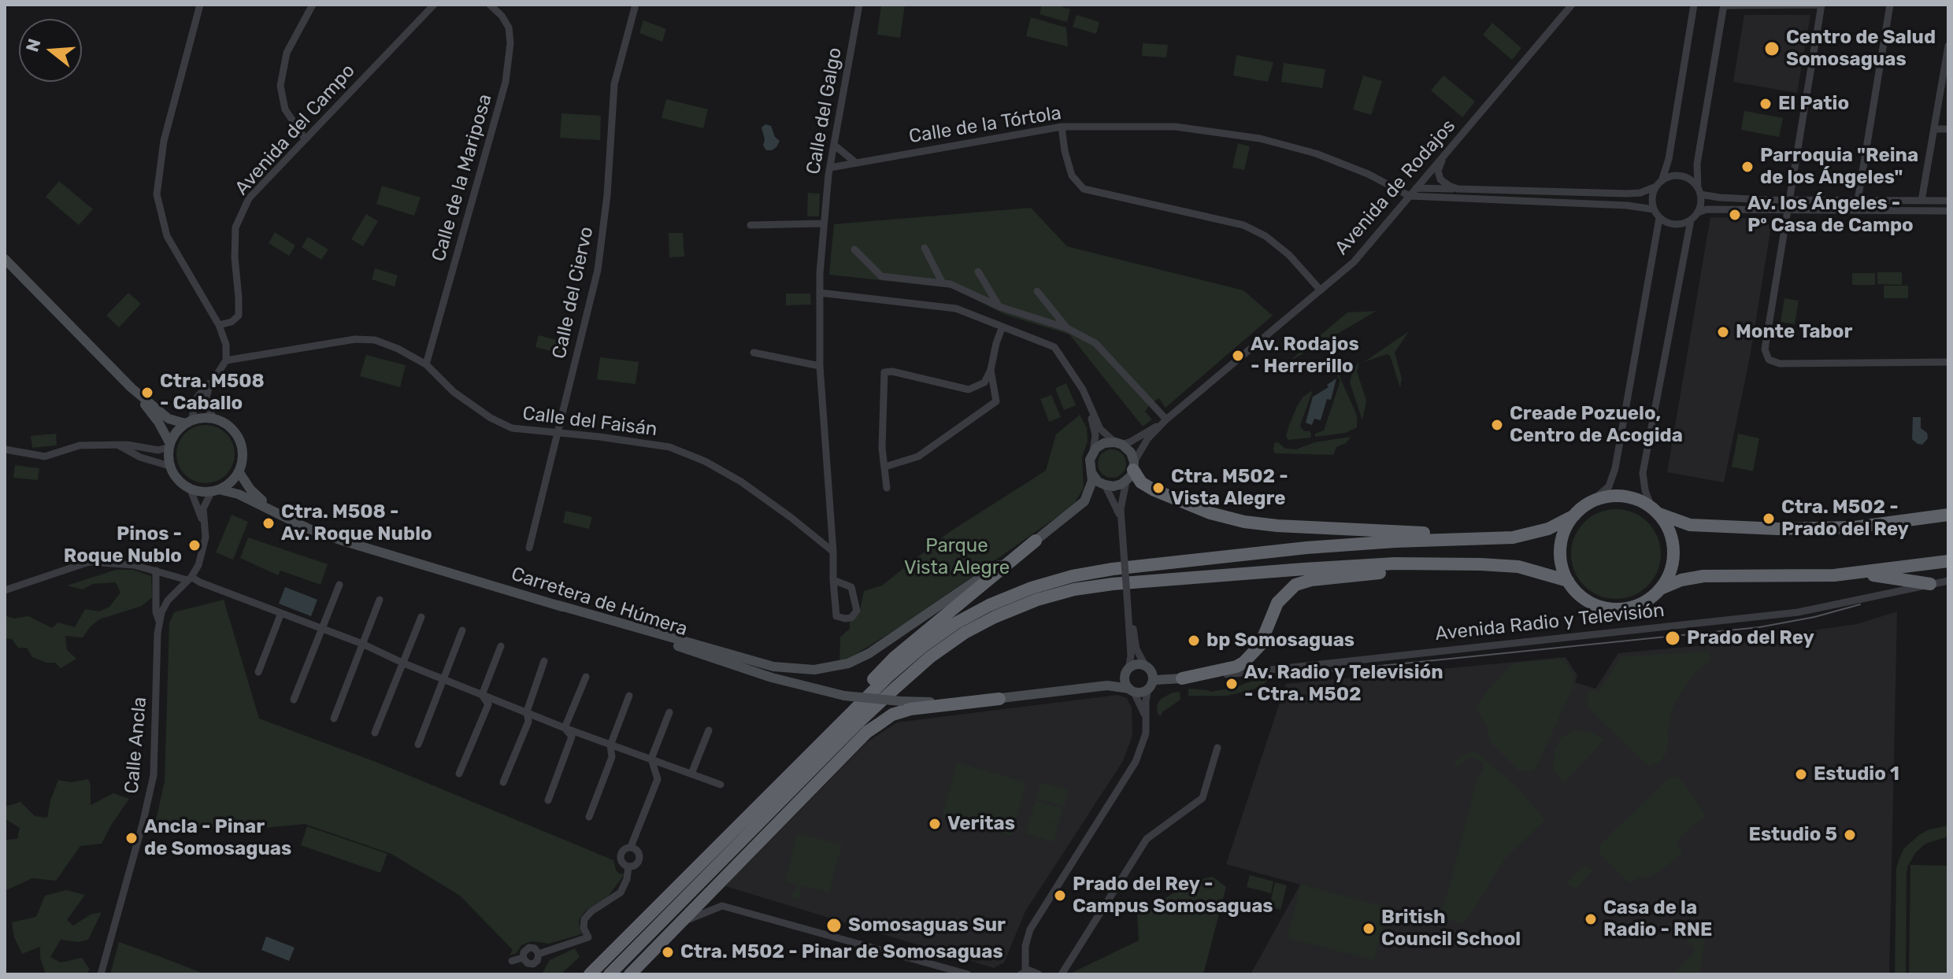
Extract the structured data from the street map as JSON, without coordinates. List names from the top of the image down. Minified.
{"streets":{"main road":["Carretera de Húmera","Avenida Radio y Televisión"],"street":["Calle del Galgo","Calle de la Tórtola","Avenida del Campo","Calle de la Mariposa","Avenida de Rodajos","Calle del Ciervo","Calle del Faisán","Calle Ancla"]},"crossings":[["Calle del Galgo","Calle de la Tórtola"],["Calle del Galgo","Calle del Faisán"],["Calle de la Tórtola","Avenida de Rodajos"],["Calle de la Mariposa","Calle del Faisán"],["Avenida de Rodajos","Avenida Radio y Televisión"],["Calle del Ciervo","Calle del Faisán"]],"parks":["Parque Vista Alegre"],"places":["Centro de Salud Somosaguas","El Patio","Parroquia \"Reina de los Ángeles\"","Av. los Ángeles - Pº Casa de Campo","Monte Tabor","Av. Rodajos - Herrerillo","Ctra. M508 - Caballo","Creade Pozuelo, Centro de Acogida","Ctra. M502 - Vista Alegre","Ctra. M502 - Prado del Rey","Ctra. M508 - Av. Roque Nublo","Pinos - Roque Nublo","Prado del Rey","bp Somosaguas","Av. Radio y Televisión - Ctra. M502","Estudio 1","Veritas","Estudio 5","Ancla - Pinar de Somosaguas","Prado del Rey - Campus Somosaguas","Casa de la Radio - RNE","Somosaguas Sur","British Council School","Ctra. M502 - Pinar de Somosaguas"],"north":"left"}
